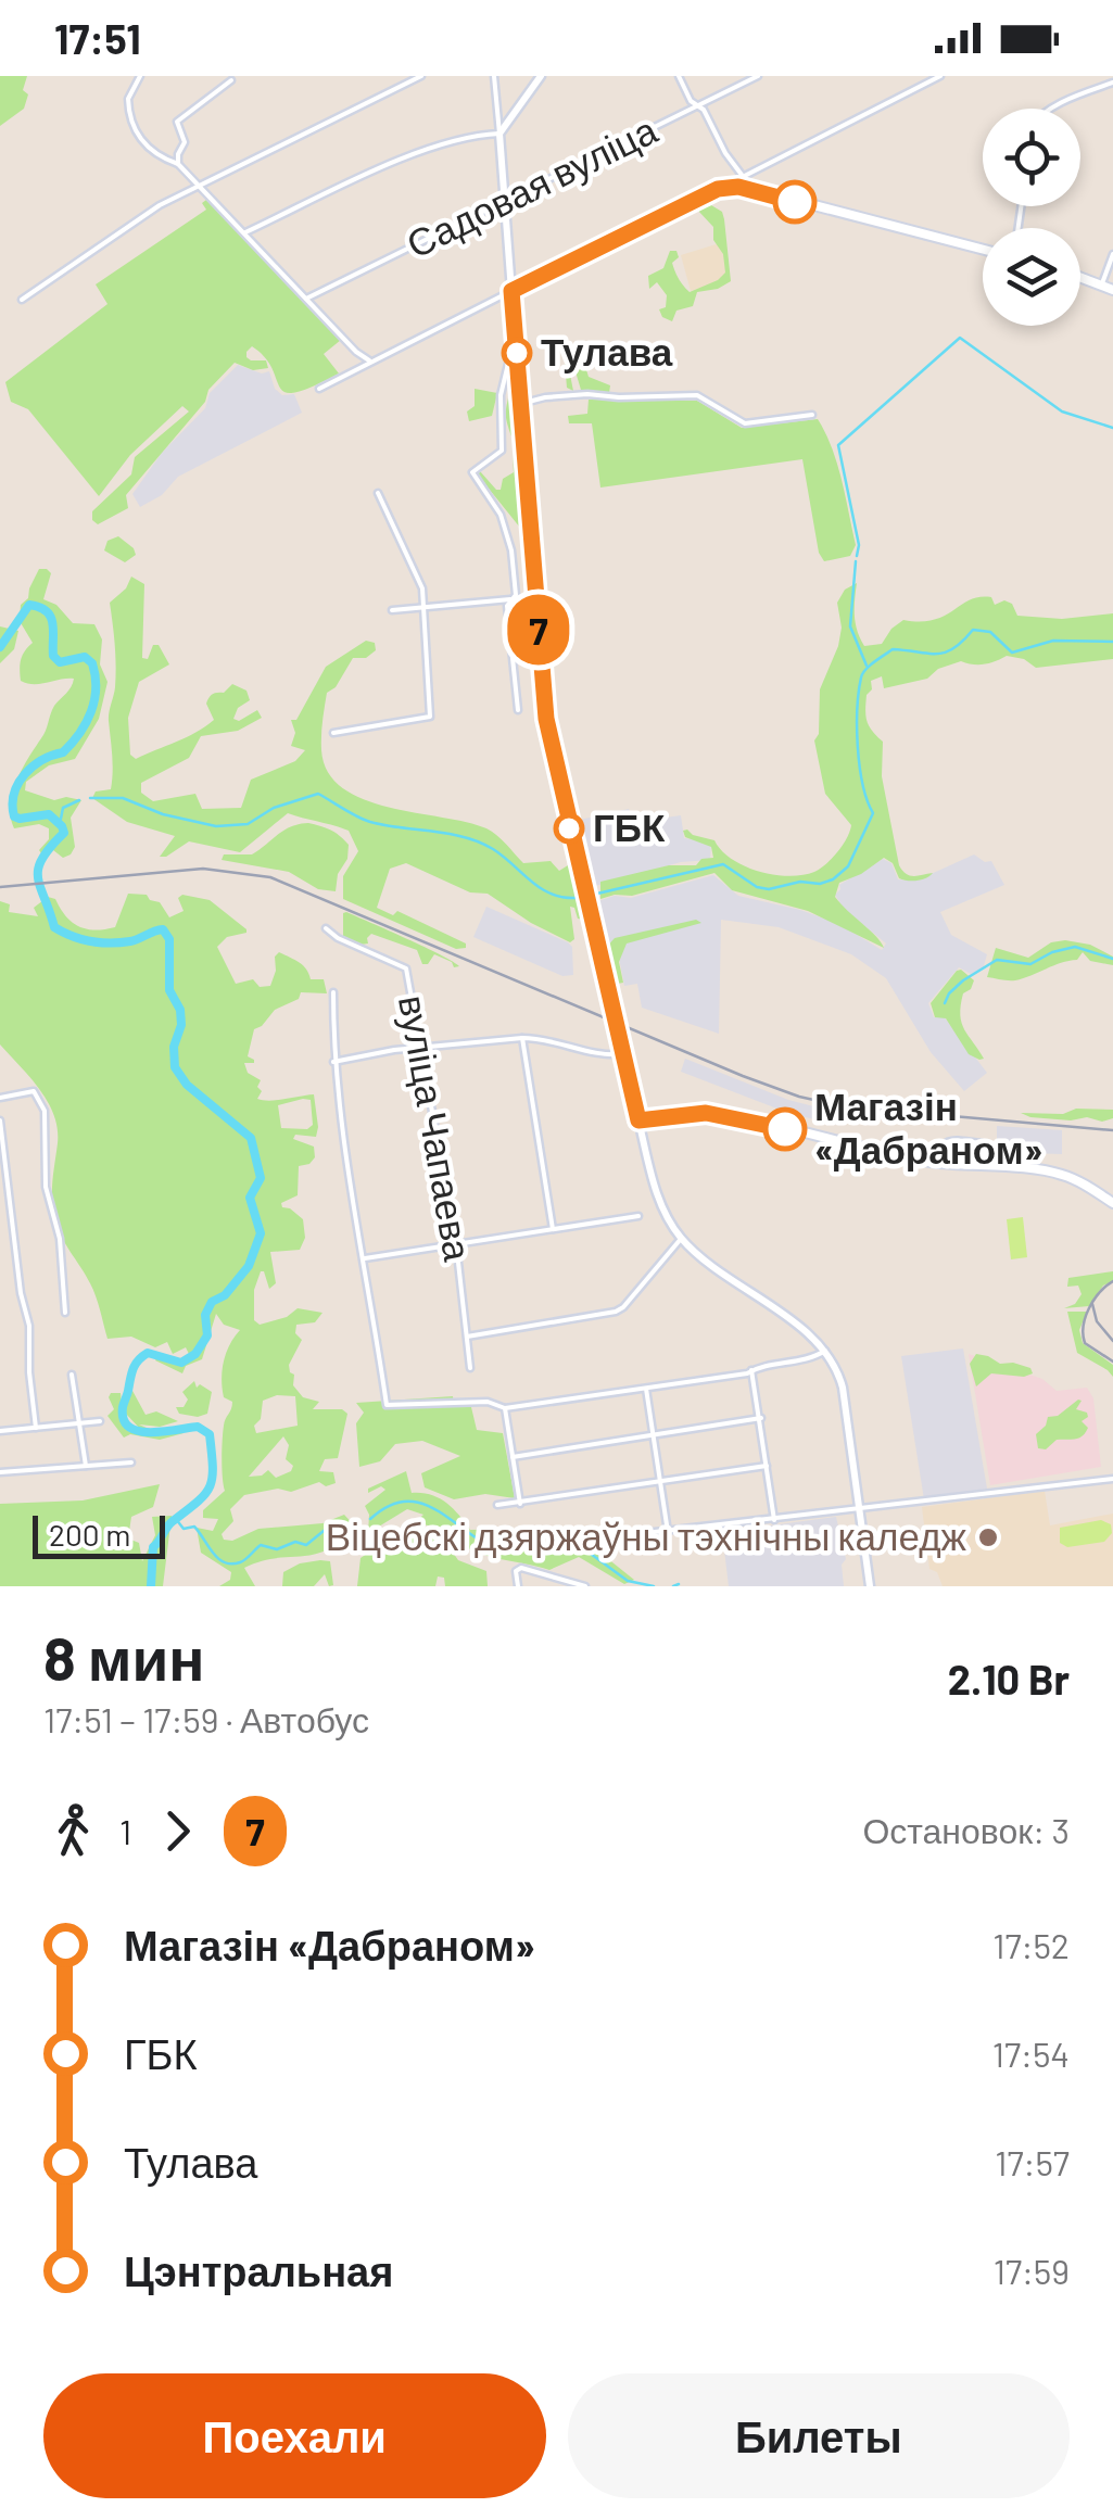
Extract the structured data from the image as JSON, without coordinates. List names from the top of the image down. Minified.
{"streets":{"street":["Садовая вуліца","вуліца Чапаева"]},"places":["Тулава","ГБК","Магазін «Дабраном»","Віцебскі дзяржаўны тэхнічны каледж"],"lines":["bus line 7"],"scale_bar":"200 m","page":{"status":"17:51","on_map":"7","scale":"200 m","heading":["8 мин","17:51 – 17:59 · Автобус","2.10 Br"],"legs":["1","7","Остановок: 3"],"list":[{"name":"Магазін «Дабраном»","value":"17:52"},{"name":"ГБК","value":"17:54"},{"name":"Тулава","value":"17:57"},{"name":"Цэнтральная","value":"17:59"}],"buttons":["Поехали","Билеты"]}}
